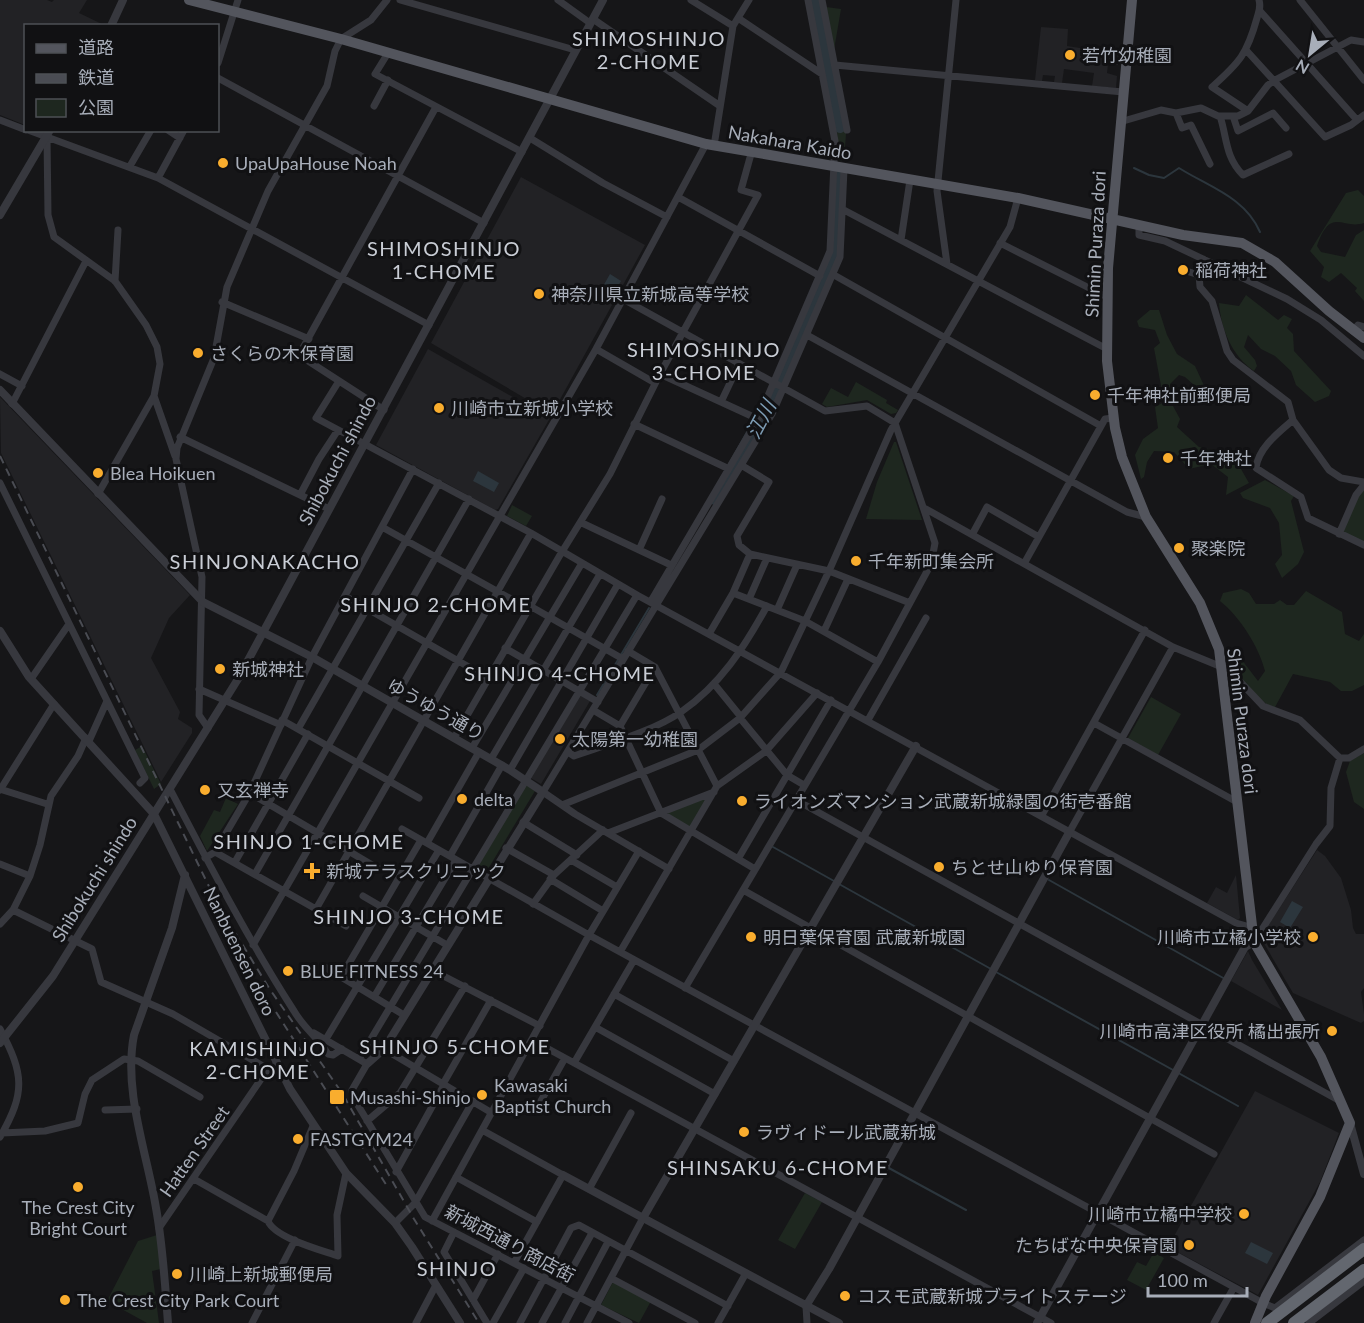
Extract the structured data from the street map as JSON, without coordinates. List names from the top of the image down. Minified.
{"streets":{"main road":["Nakahara Kaido","Shimin Puraza dori"],"street":["Shibokuchi shindo","ゆうゆう通り","Nanbuensen doro","Hatten Street","新城西通り商店街"]},"crossings":[["Nakahara Kaido","Shimin Puraza dori"],["Nakahara Kaido","Shibokuchi shindo"],["Shibokuchi shindo","ゆうゆう通り"],["Shibokuchi shindo","Nanbuensen doro"],["Nanbuensen doro","Hatten Street"]],"districts":["SHIMOSHINJO 2-CHOME","SHIMOSHINJO 1-CHOME","SHIMOSHINJO 3-CHOME","SHINJONAKACHO","SHINJO 2-CHOME","SHINJO 4-CHOME","SHINJO 1-CHOME","SHINJO 3-CHOME","SHINJO 5-CHOME","KAMISHINJO 2-CHOME","SHINSAKU 6-CHOME","SHINJO"],"water":["江川"],"places":{"other":["若竹幼稚園","UpaUpaHouse Noah","稲荷神社","神奈川県立新城高等学校","さくらの木保育園","千年神社前郵便局","川崎市立新城小学校","千年神社","Blea Hoikuen","聚楽院","千年新町集会所","新城神社","太陽第一幼稚園","又玄禅寺","delta","ライオンズマンション武蔵新城緑園の街壱番館","ちとせ山ゆり保育園","明日葉保育園 武蔵新城園","川崎市立橘小学校","BLUE FITNESS 24","川崎市高津区役所 橘出張所","Kawasaki Baptist Church","ラヴィドール武蔵新城","FASTGYM24","The Crest City Bright Court","川崎市立橘中学校","たちばな中央保育園","川崎上新城郵便局","コスモ武蔵新城ブライトステージ","The Crest City Park Court"],"health":["新城テラスクリニック"],"transit":["Musashi-Shinjo"]},"legend":["道路","鉄道","公園"],"scale_bar":"100 m","north":"bottom left"}
